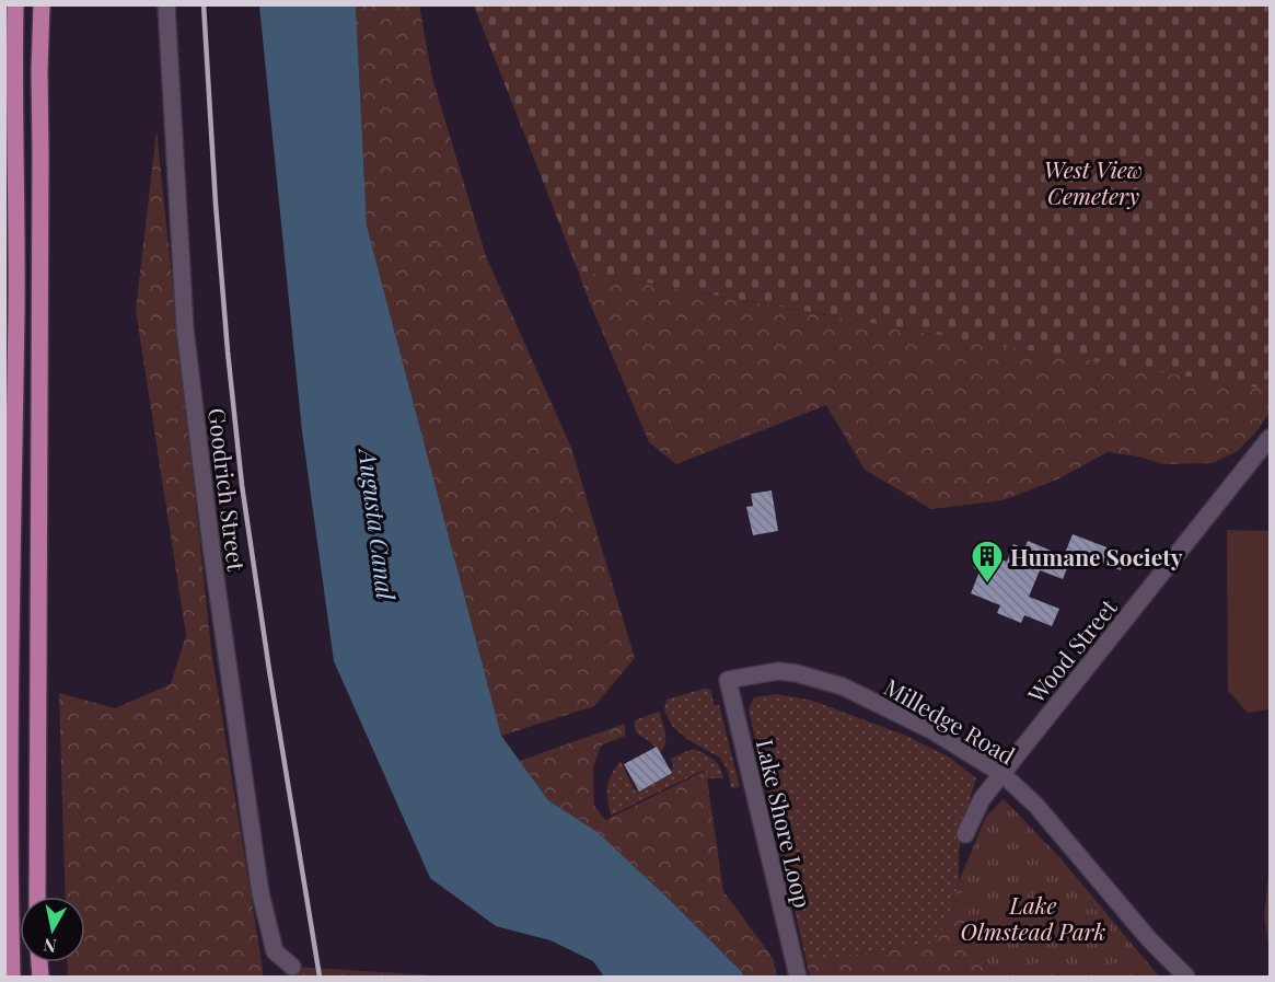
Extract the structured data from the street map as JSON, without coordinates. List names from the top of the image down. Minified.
{"streets":{"street":["Goodrich Street","Wood Street","Milledge Road","Lake Shore Loop"]},"crossings":[["Wood Street","Milledge Road"],["Milledge Road","Lake Shore Loop"]],"water":["Augusta Canal"],"parks":["West View Cemetery","Lake Olmstead Park"],"places":{"building":["Humane Society"]},"north":"bottom"}
